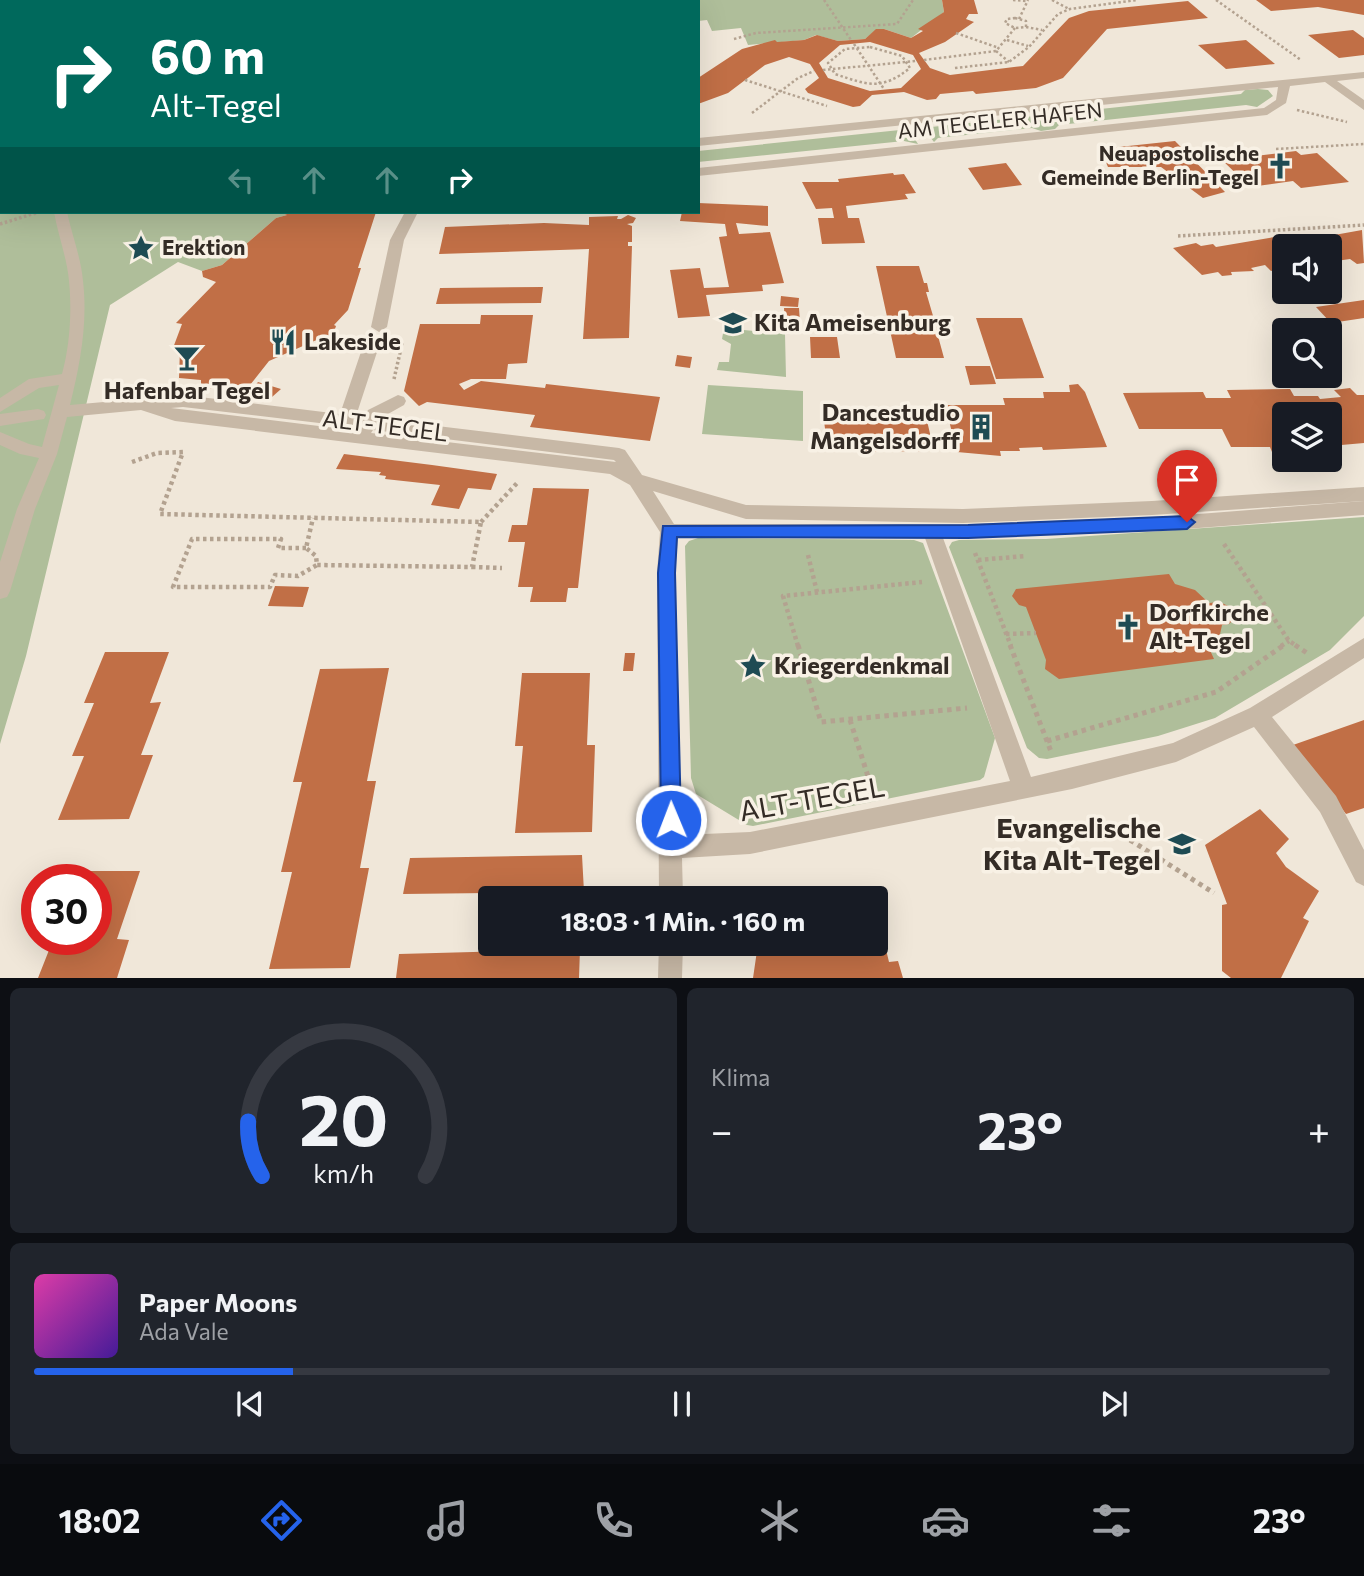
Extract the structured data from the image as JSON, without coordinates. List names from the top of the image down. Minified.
{"streets":{"street":["AM TEGELER HAFEN","ALT-TEGEL"]},"places":{"church":["Neuapostolische Gemeinde Berlin-Tegel","Dorfkirche Alt-Tegel"],"place":["Erektion","Kriegerdenkmal"],"school or university":["Kita Ameisenburg","Evangelische Kita Alt-Tegel"],"restaurant":["Lakeside"],"bar":["Hafenbar Tegel"],"building":["Dancestudio Mangelsdorff"]},"page":{"turn":["60 m","Alt-Tegel"],"limit":"30","trip":"18:03 · 1 Min. · 160 m","tile":"Klima","heat":["−","23°","+"],"song":["Paper Moons","Ada Vale"],"tabs":["18:02","23°"],"gauge":["20","km/h"]}}
